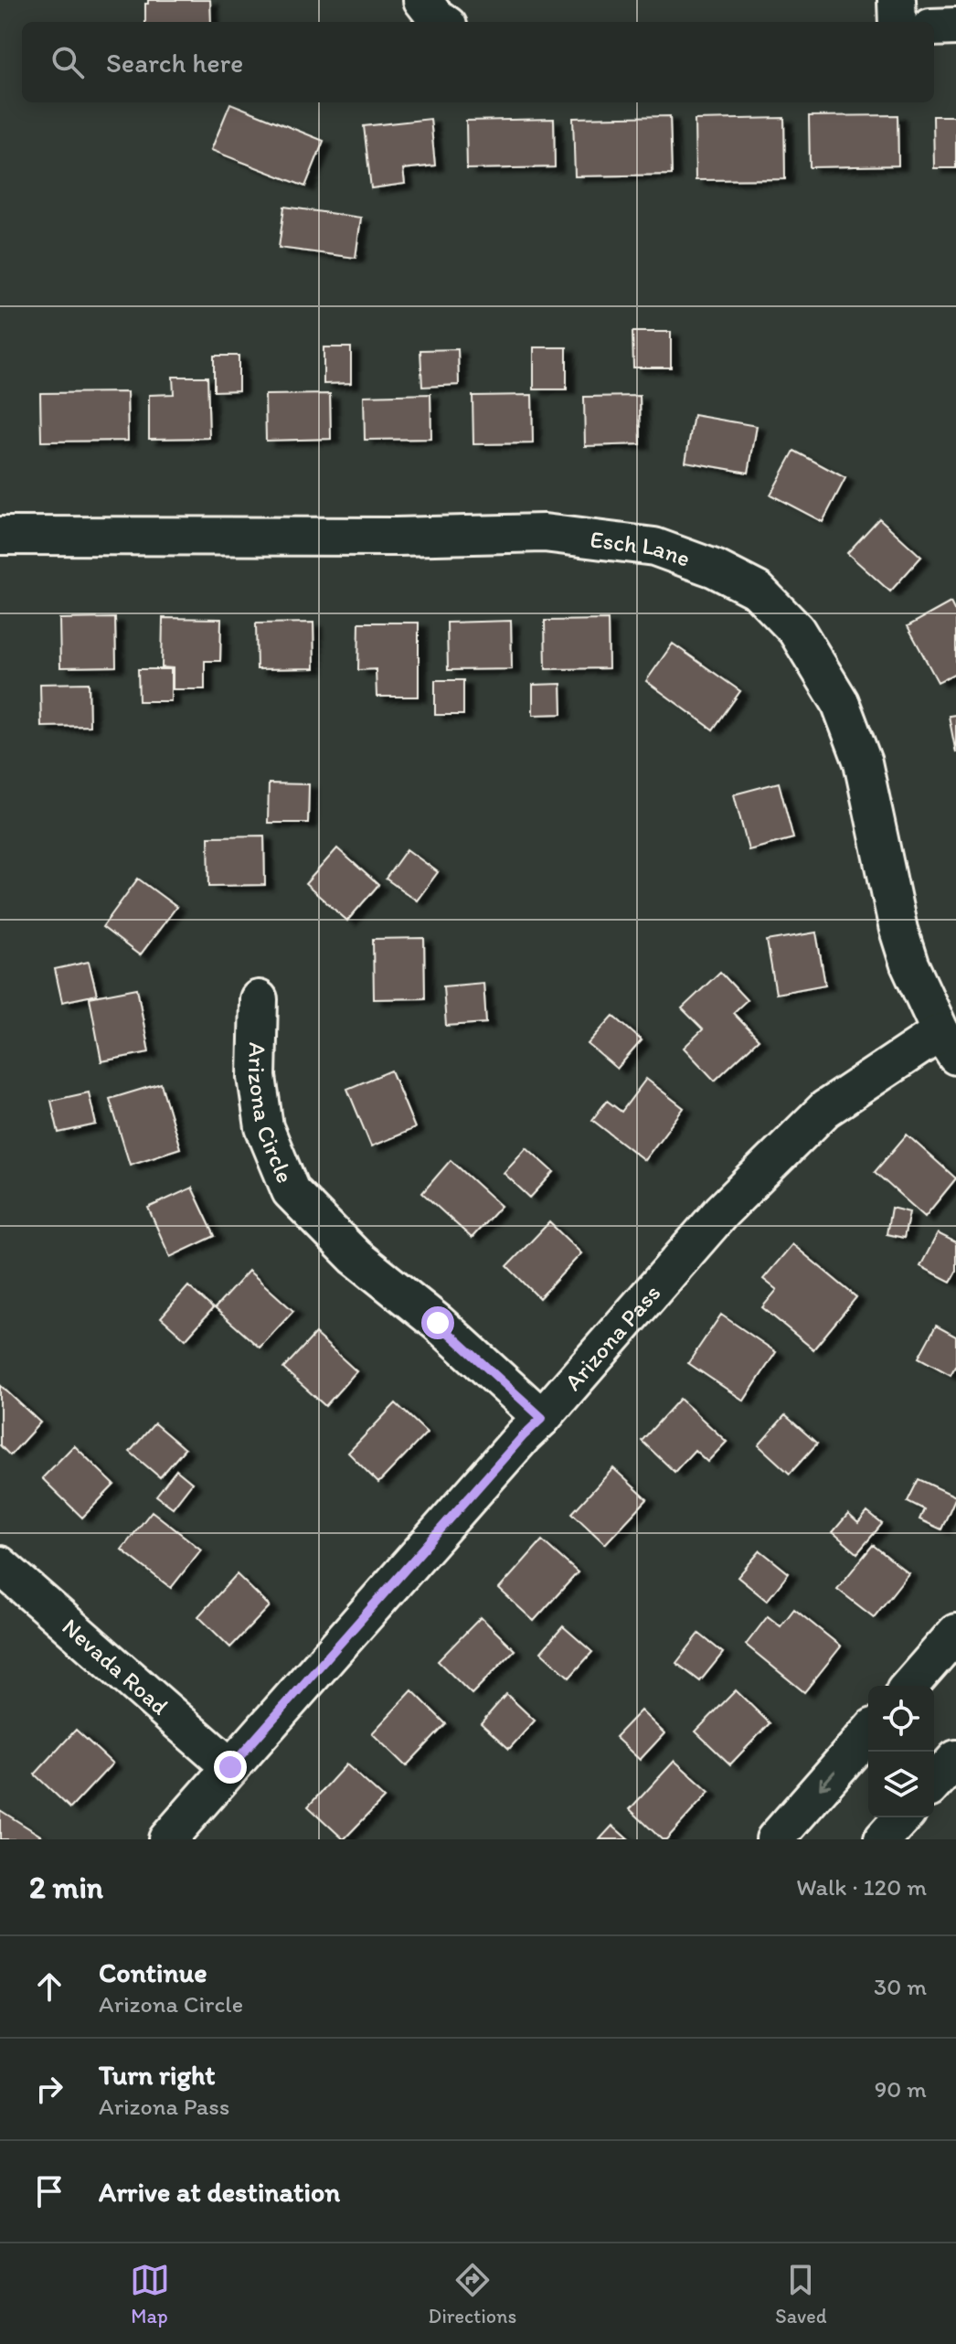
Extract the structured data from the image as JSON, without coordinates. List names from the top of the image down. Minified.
{"streets":{"street":["Esch Lane","Arizona Circle","Arizona Pass","Nevada Road"]},"crossings":[["Esch Lane","Arizona Pass"],["Arizona Circle","Arizona Pass"],["Arizona Pass","Nevada Road"]],"page":{"search":"Search here","heading":["2 min","Walk · 120 m"],"list":[["Continue","Arizona Circle","30 m"],["Turn right","Arizona Pass","90 m"],"Arrive at destination"],"nav":["Map","Directions","Saved"]}}
